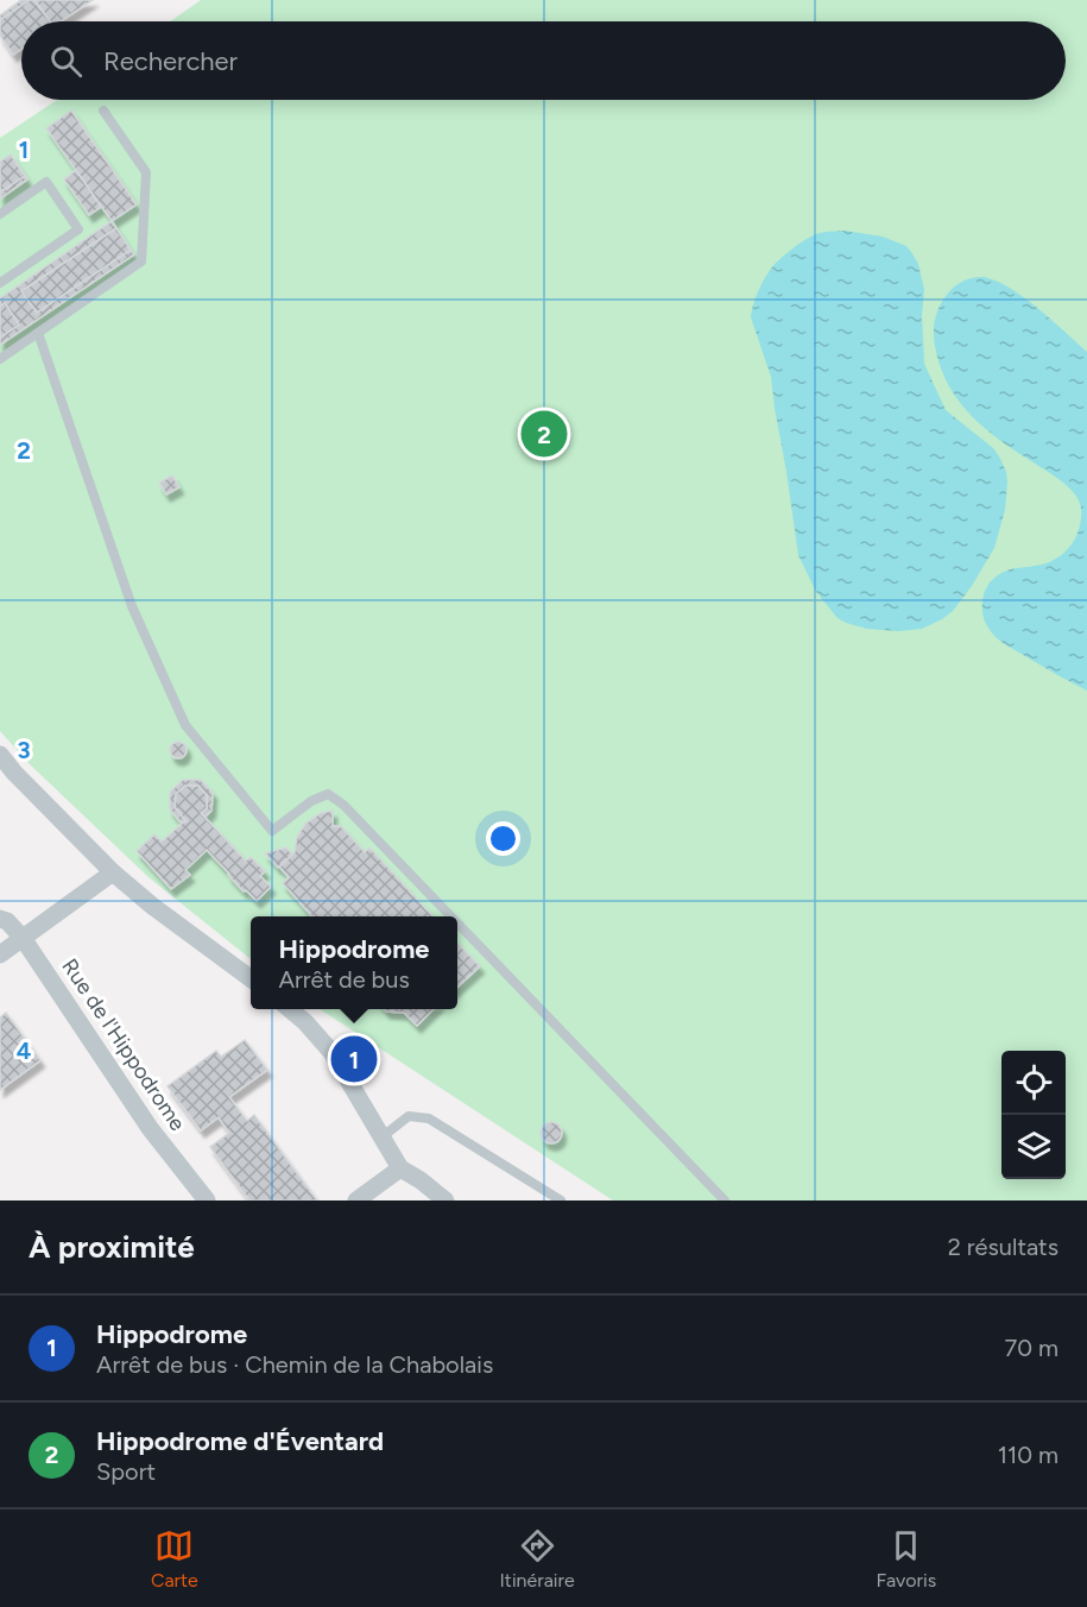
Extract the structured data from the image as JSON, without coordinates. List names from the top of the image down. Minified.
{"streets":{"street":["Rue de l'Hippodrome"]},"page":{"search":"Rechercher","pins":["2","1"],"popup":["Hippodrome","Arrêt de bus"],"heading":["À proximité","2 résultats"],"list":[{"mark":"1","name":"Hippodrome","note":"Arrêt de bus · Chemin de la Chabolais","value":"70 m"},{"mark":"2","name":"Hippodrome d'Éventard","note":"Sport","value":"110 m"}],"nav":["Carte","Itinéraire","Favoris"]},"grid":{"rows":["1","2","3","4"]}}
